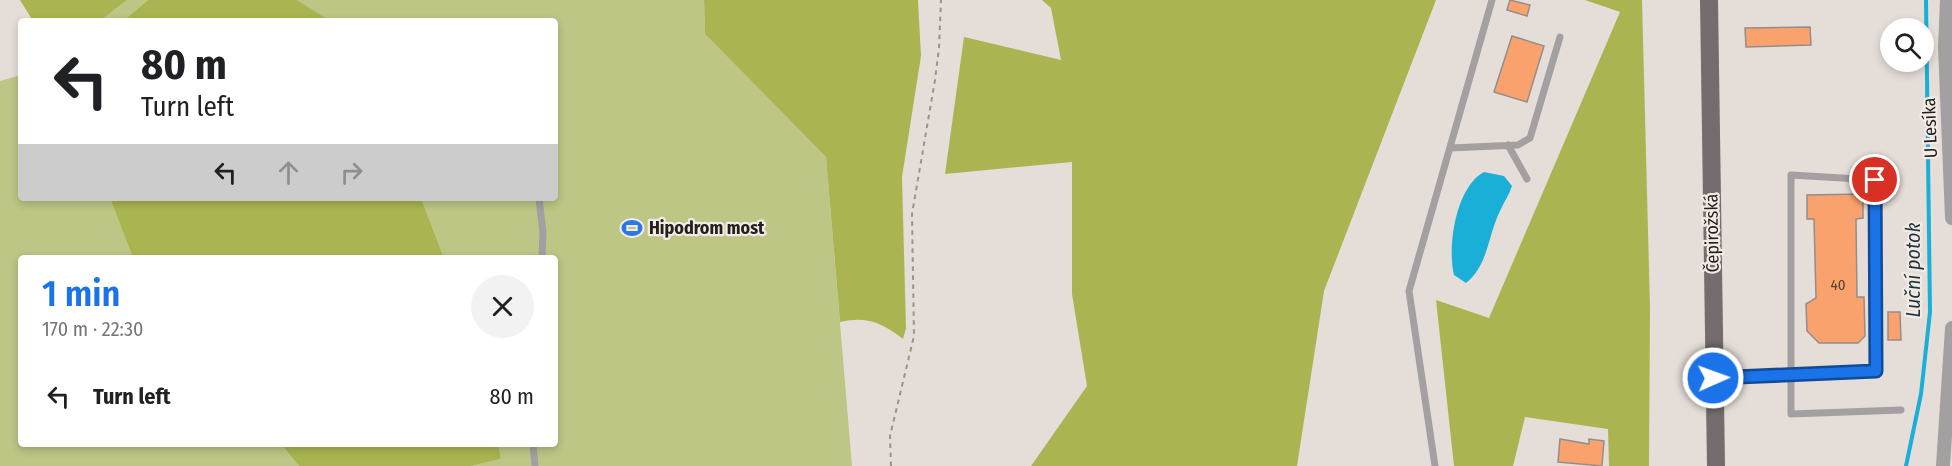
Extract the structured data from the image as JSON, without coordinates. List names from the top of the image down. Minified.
{"streets":{"main road":["Čepirožská"],"street":["U Lesíka"]},"water":["Luční potok"],"places":{"sports":["Hipodrom most"]},"house_numbers":["40"],"page":{"turn":["80 m","Turn left"],"heading":["1 min","170 m · 22:30"],"list":[{"name":"Turn left","value":"80 m"}]}}
